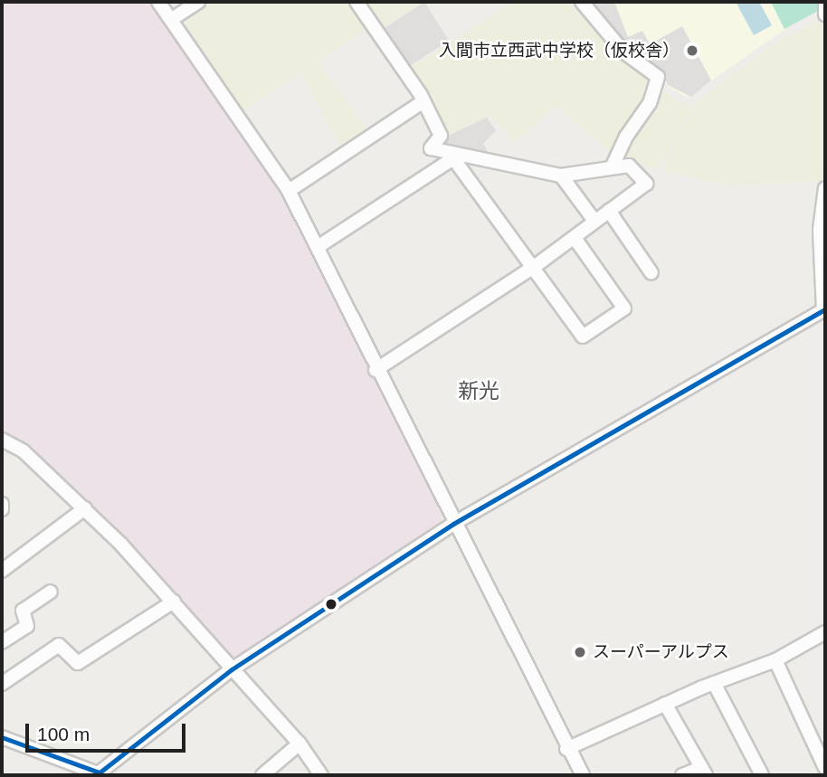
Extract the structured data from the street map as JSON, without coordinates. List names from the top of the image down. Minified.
{"districts":["新光"],"places":["入間市立西武中学校（仮校舎）","スーパーアルプス"],"scale_bar":"100 m"}
